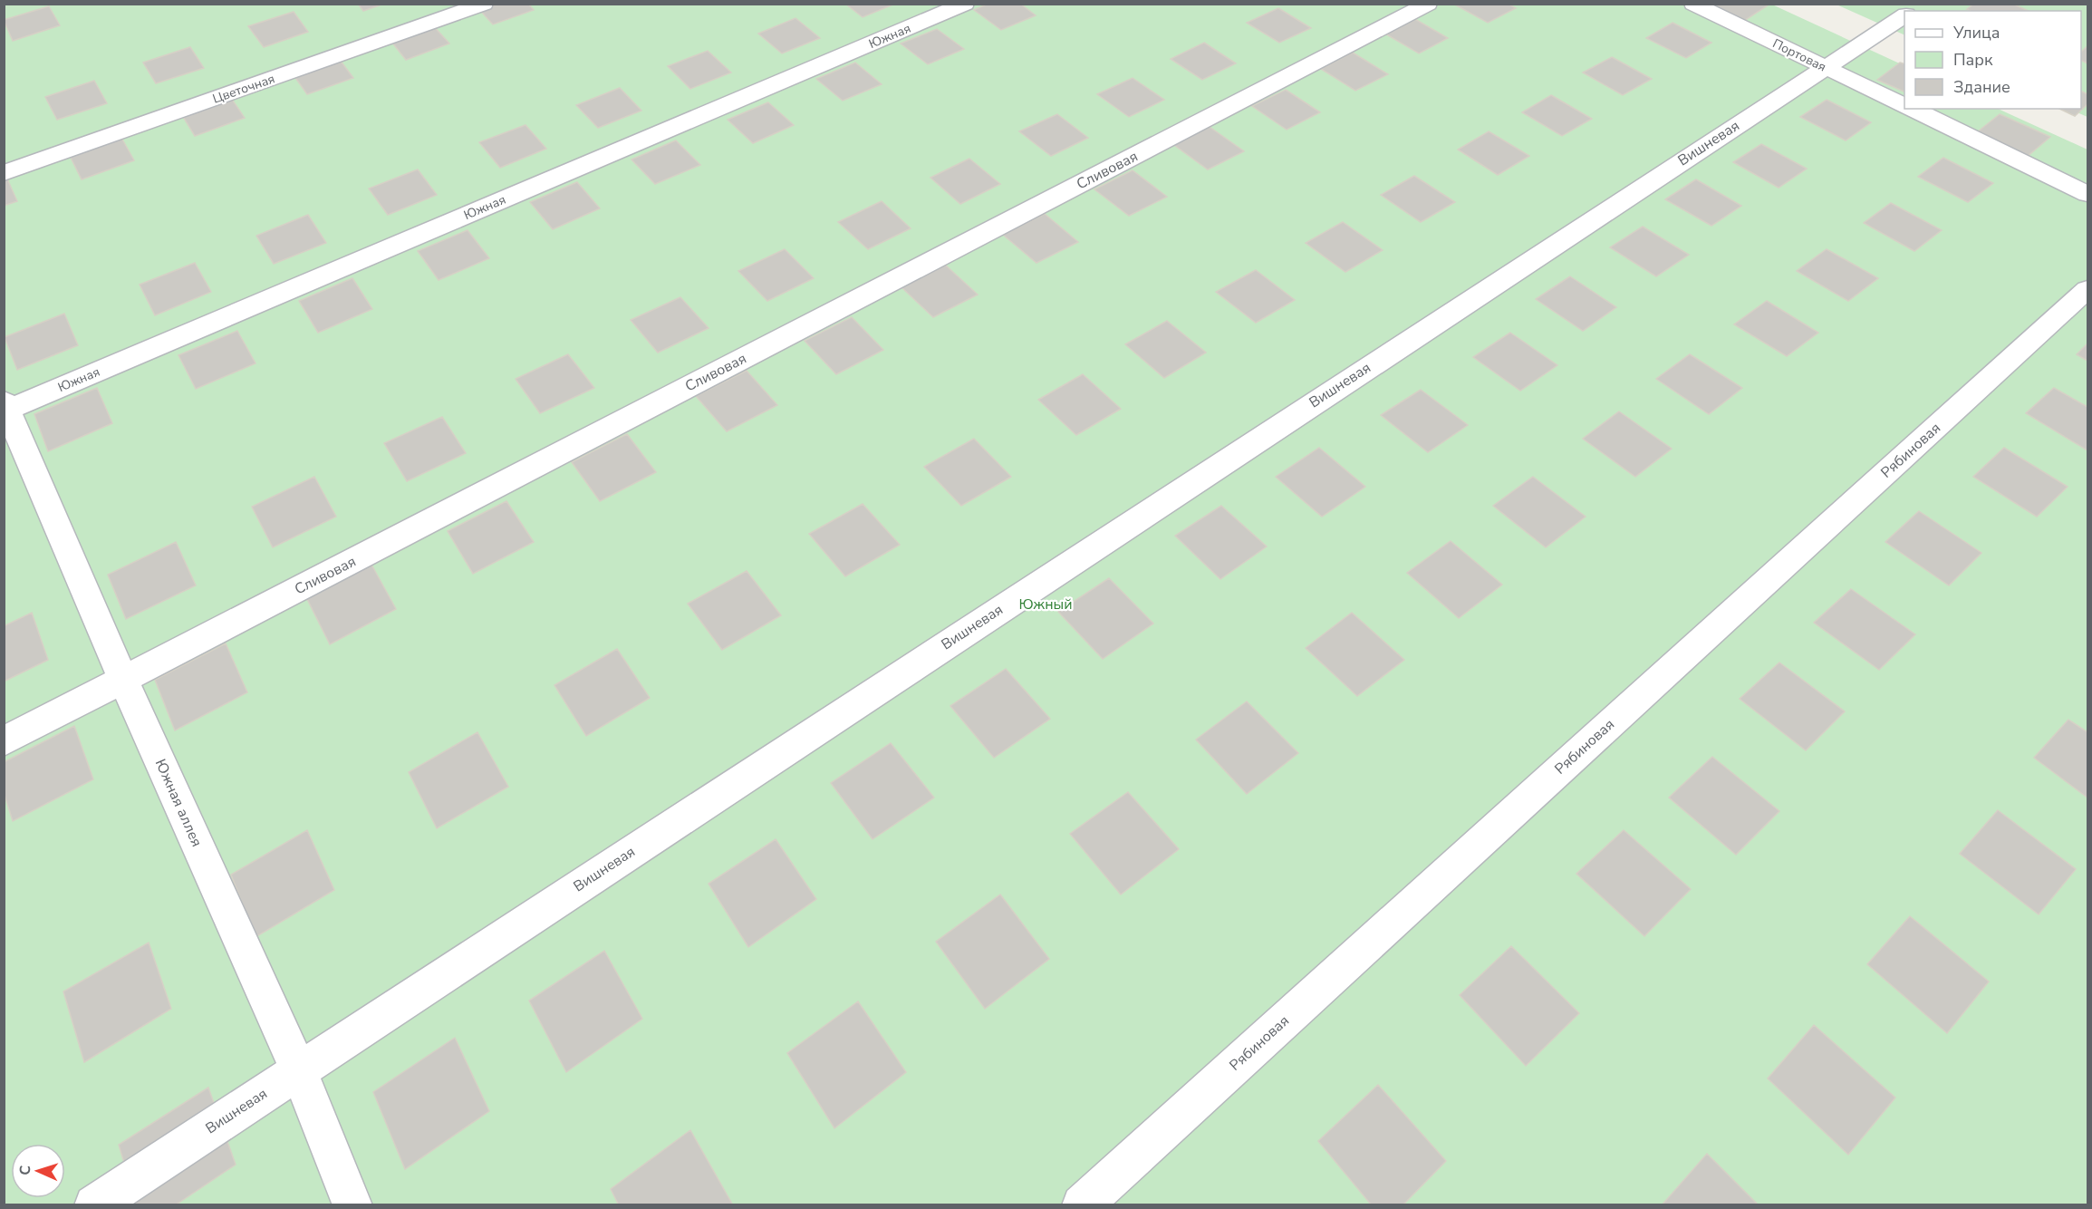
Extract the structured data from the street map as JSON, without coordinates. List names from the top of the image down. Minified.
{"streets":{"street":["Южная","Портовая","Цветочная","Вишневая","Сливовая","Рябиновая","Южная аллея"]},"crossings":[["Южная","Южная аллея"],["Портовая","Вишневая"],["Вишневая","Южная аллея"],["Сливовая","Южная аллея"]],"parks":["Южный"],"legend":["Улица","Парк","Здание"],"north":"left"}
